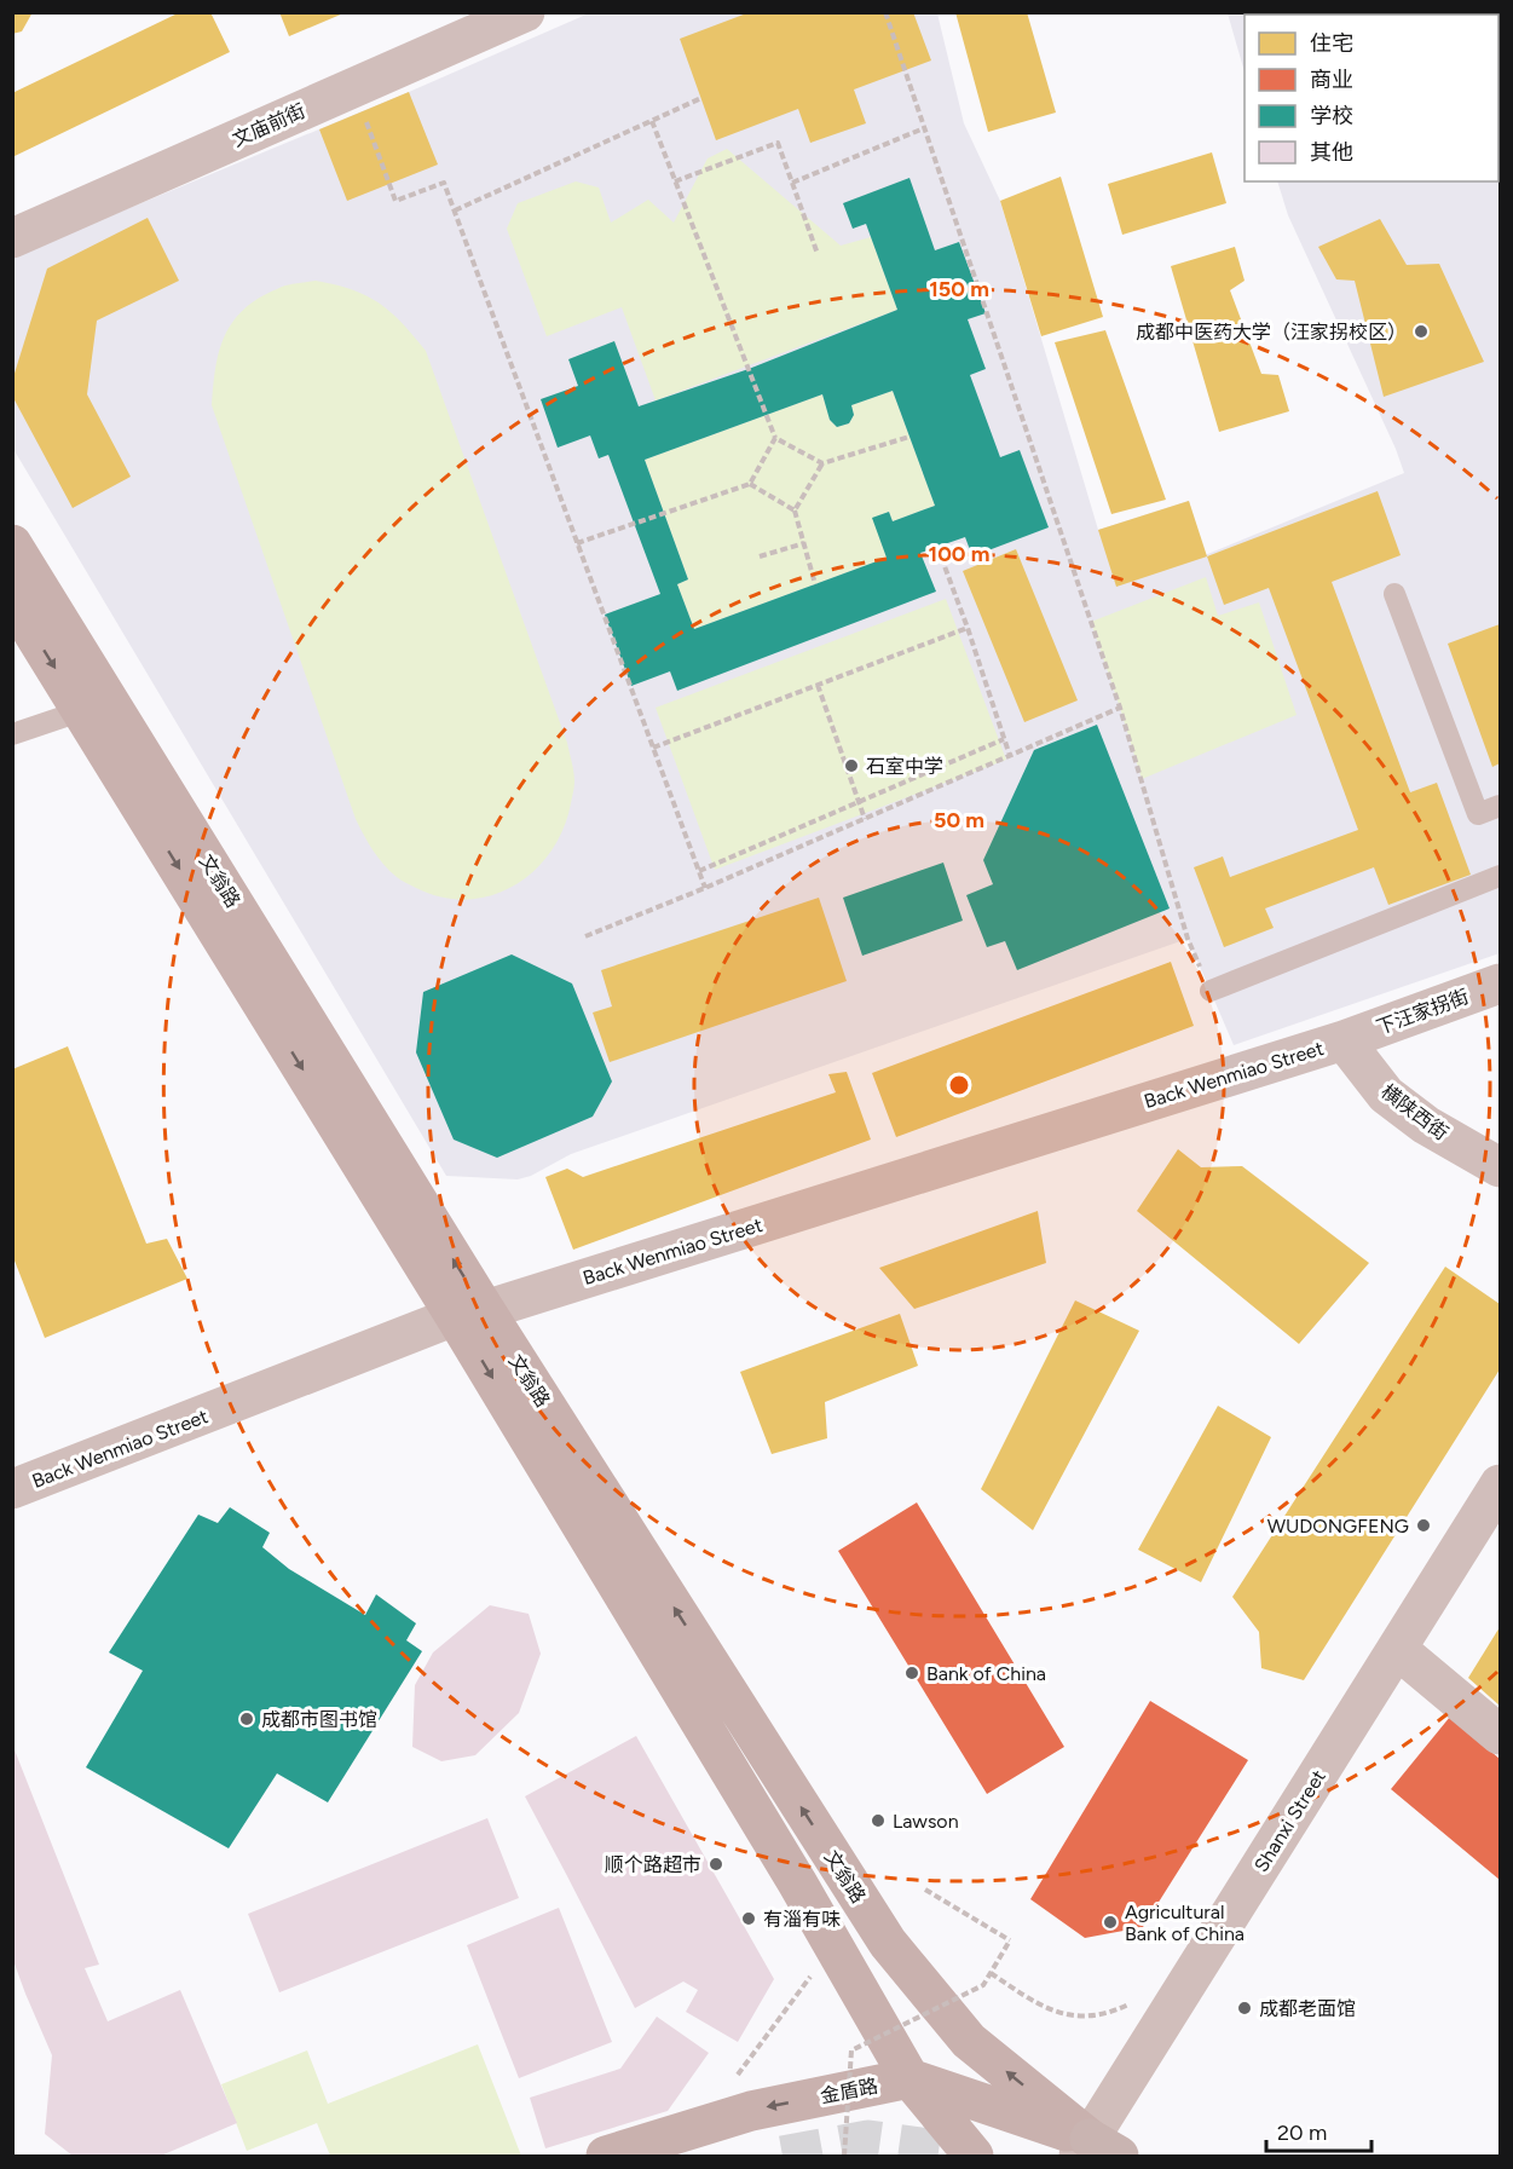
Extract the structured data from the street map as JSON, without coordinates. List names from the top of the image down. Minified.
{"streets":{"main road":["文翁路","金盾路"],"street":["文庙前街","下汪家拐街","Back Wenmiao Street","横陕西街","Shanxi Street"]},"crossings":[["文翁路","Back Wenmiao Street"],["文翁路","Shanxi Street"],["文翁路","金盾路"],["下汪家拐街","Back Wenmiao Street"],["下汪家拐街","横陕西街"],["Back Wenmiao Street","横陕西街"],["Shanxi Street","金盾路"]],"one_way":["金盾路"],"places":["成都中医药大学（汪家拐校区）","石室中学","WUDONGFENG","Bank of China","成都市图书馆","Lawson","顺个路超市","有淄有味","Agricultural Bank of China","成都老面馆"],"legend":["住宅","商业","学校","其他"],"scale_bar":"20 m","rings":["150 m","100 m","50 m"]}
